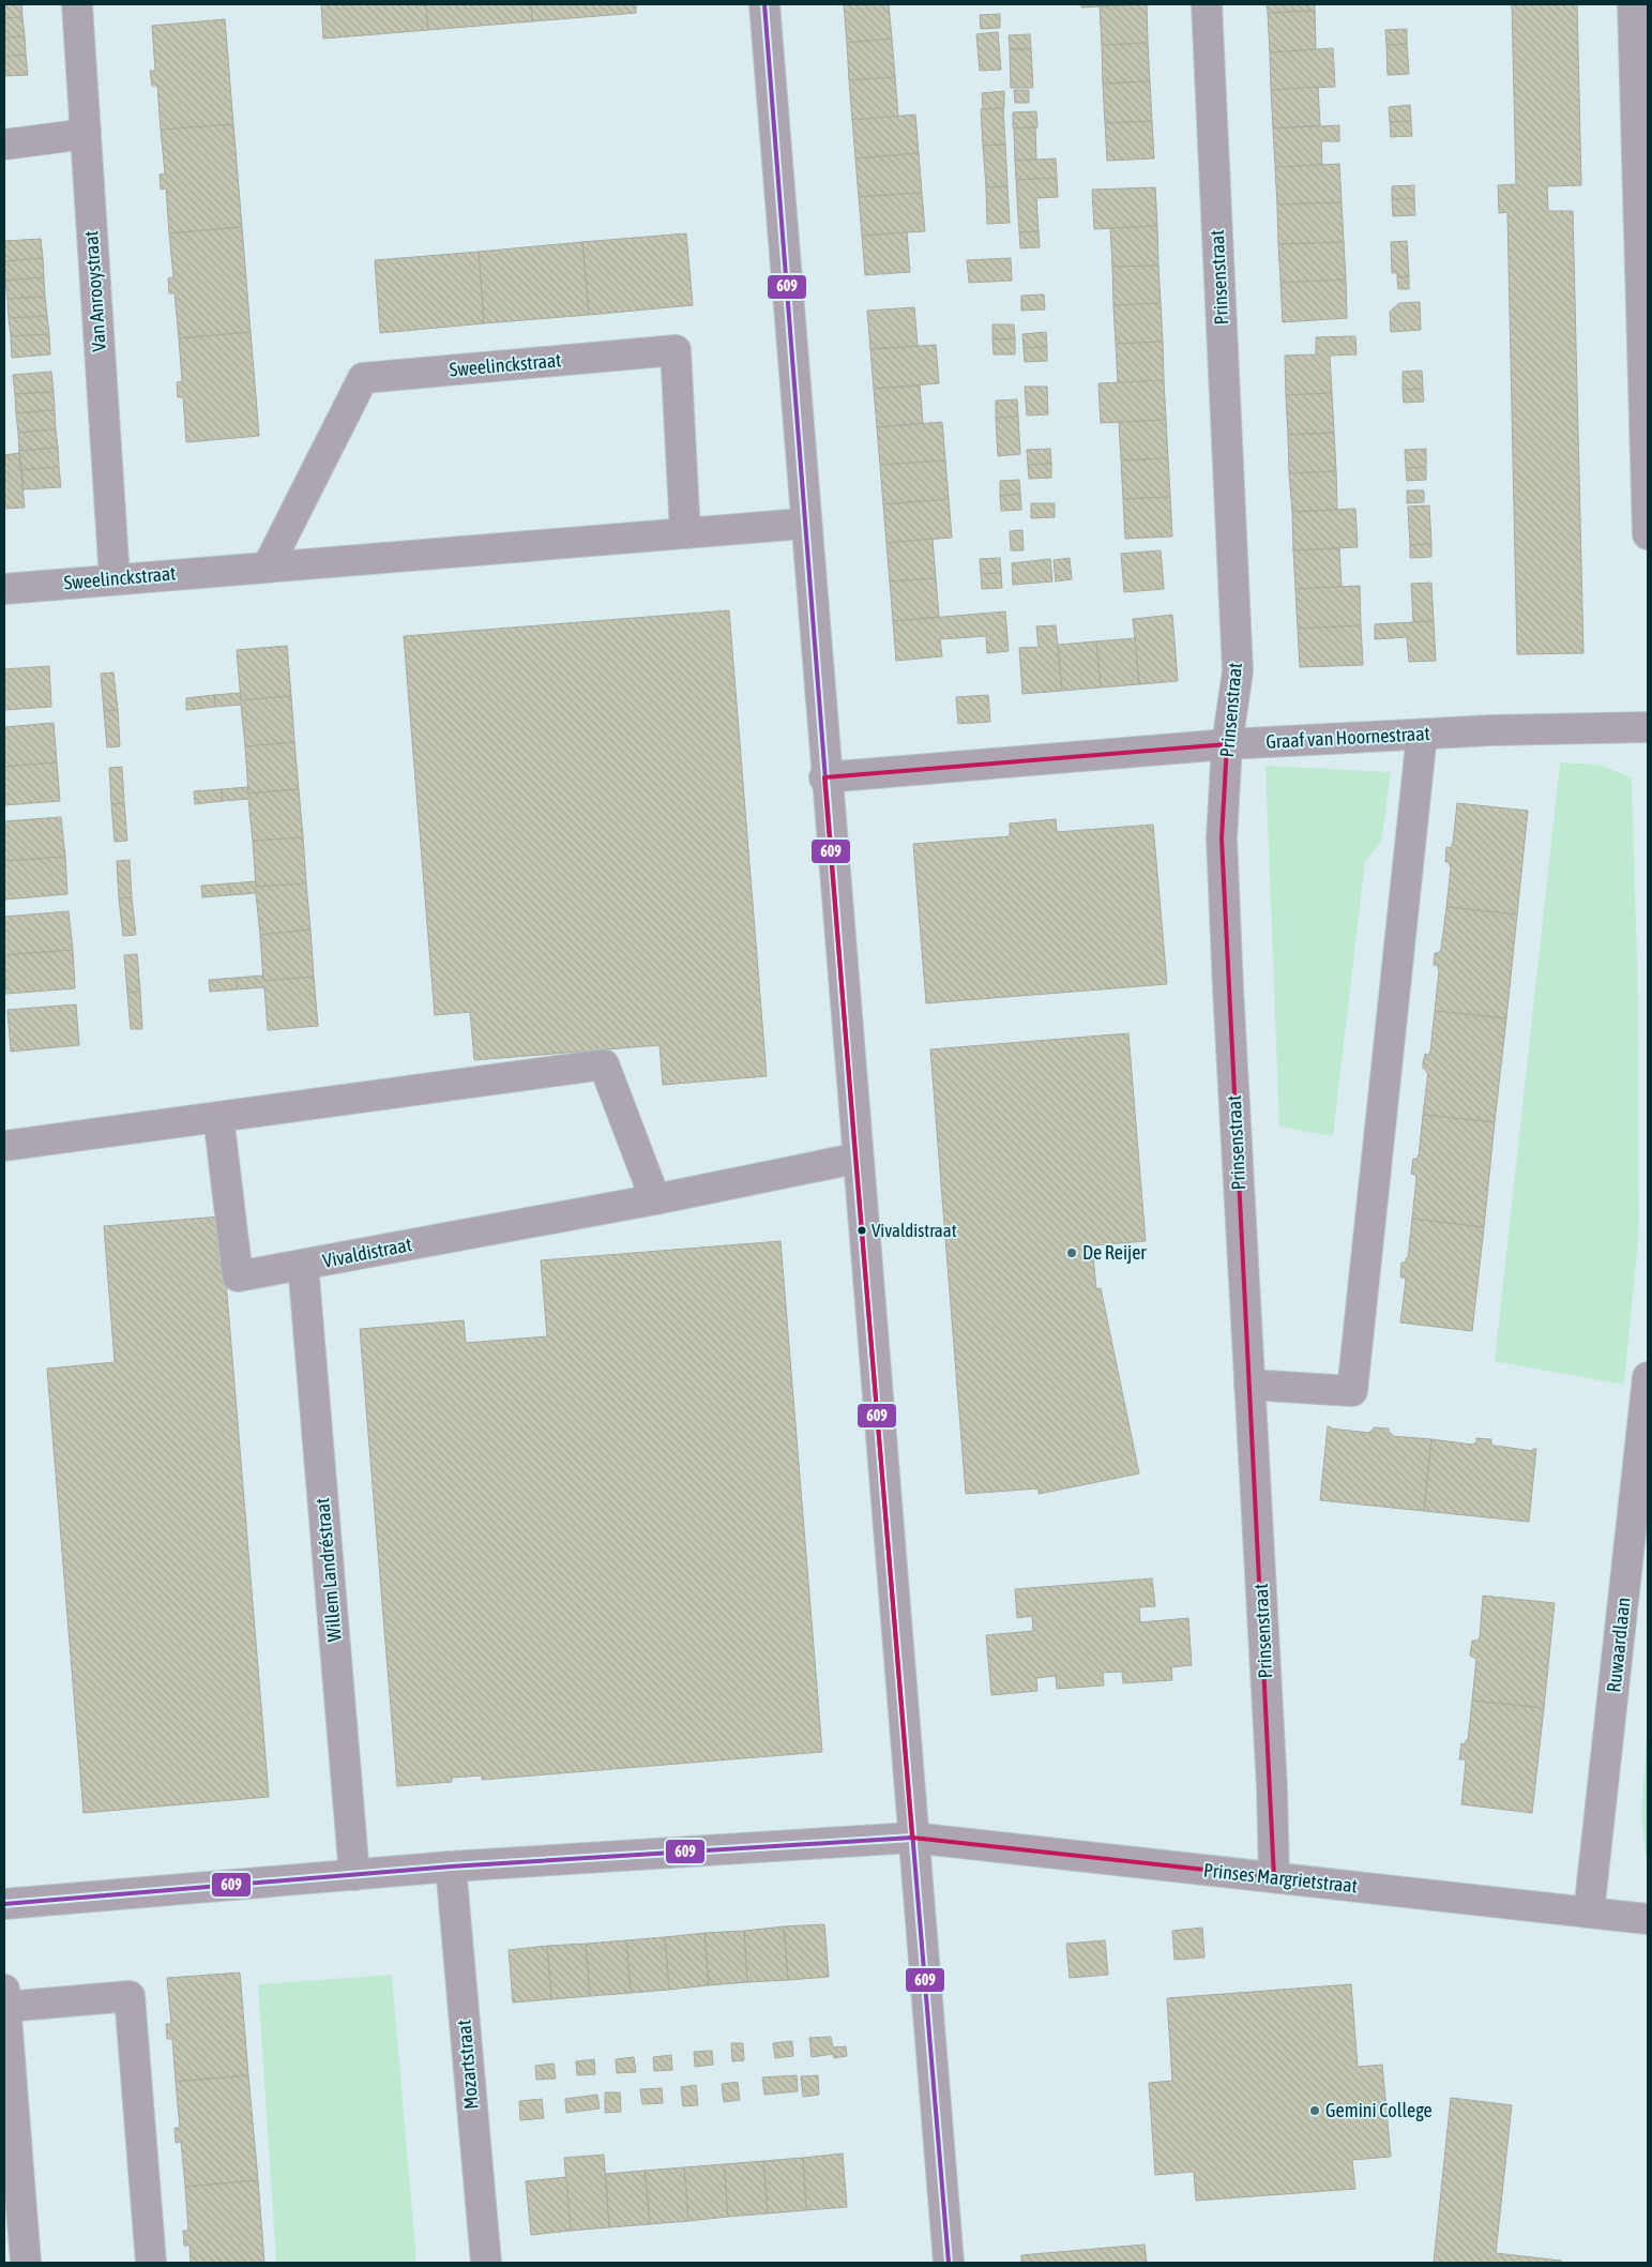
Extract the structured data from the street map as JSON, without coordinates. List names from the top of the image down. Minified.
{"streets":{"street":["Prinsenstraat","Van Anrooystraat","Sweelinckstraat","Graaf van Hoornestraat","Vivaldistraat","Willem Landréstraat","Ruwaardlaan","Prinses Margrietstraat","Mozartstraat"]},"crossings":[["Prinsenstraat","Graaf van Hoornestraat"],["Prinsenstraat","Prinses Margrietstraat"],["Van Anrooystraat","Sweelinckstraat"],["Vivaldistraat","Willem Landréstraat"],["Ruwaardlaan","Prinses Margrietstraat"]],"places":["Vivaldistraat","De Reijer","Gemini College"],"lines":["transit line 609"]}
